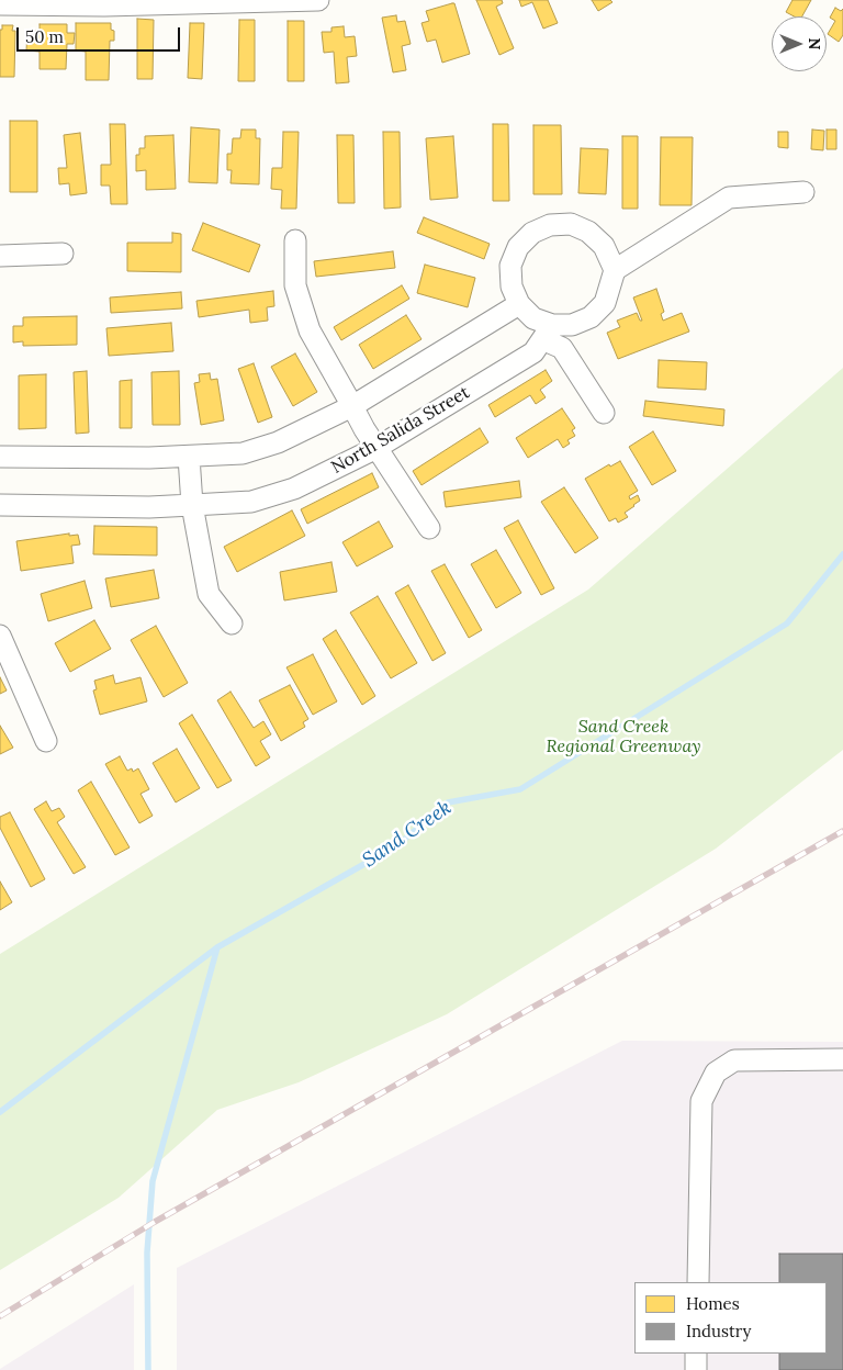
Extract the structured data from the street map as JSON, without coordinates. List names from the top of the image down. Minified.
{"streets":{"street":["North Salida Street"]},"water":["Sand Creek"],"parks":["Sand Creek Regional Greenway"],"legend":["Homes","Industry"],"scale_bar":"50 m","north":"right"}
